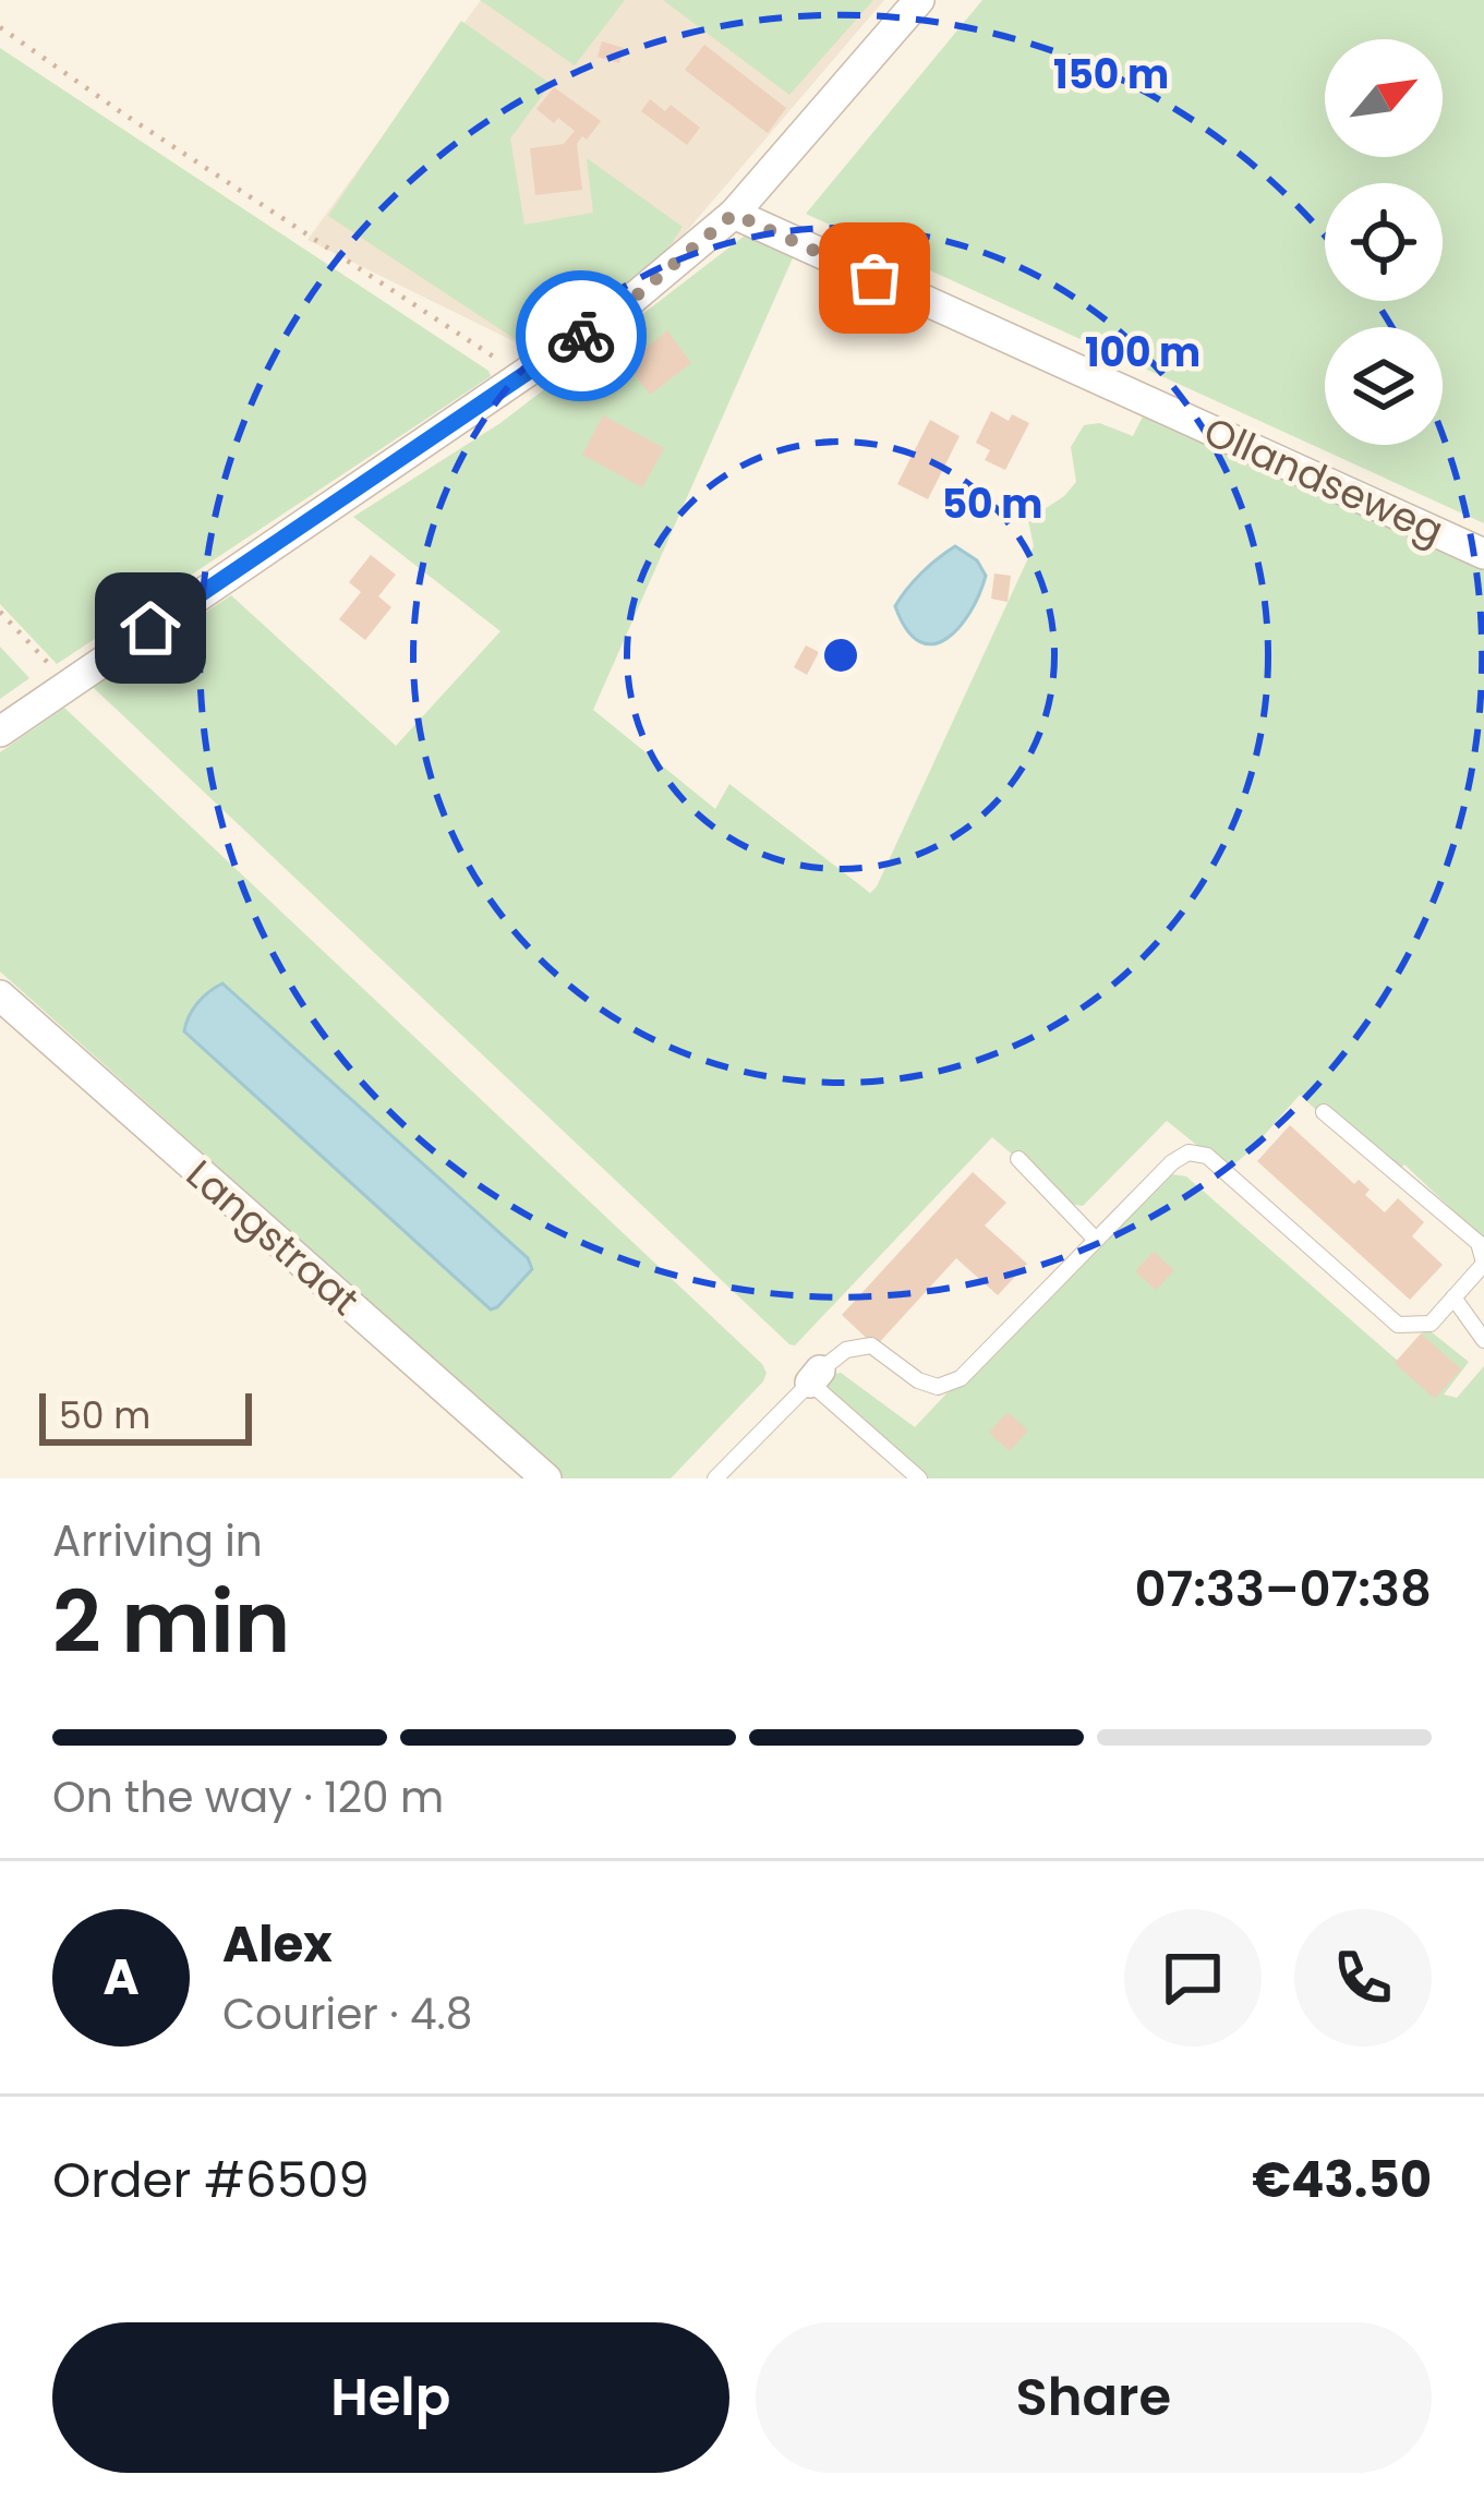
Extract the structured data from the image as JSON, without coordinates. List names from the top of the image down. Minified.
{"streets":{"street":["Ollandseweg","Langstraat"]},"scale_bar":"50 m","north":"top right","page":{"scale":"50 m","heading":["2 min","Arriving in","07:33–07:38"],"panel":["Alex","Courier · 4.8","Order #6509","€43.50"],"bar":"On the way · 120 m","round":"A","buttons":["Help","Share"]},"rings":["150 m","100 m","50 m"]}
